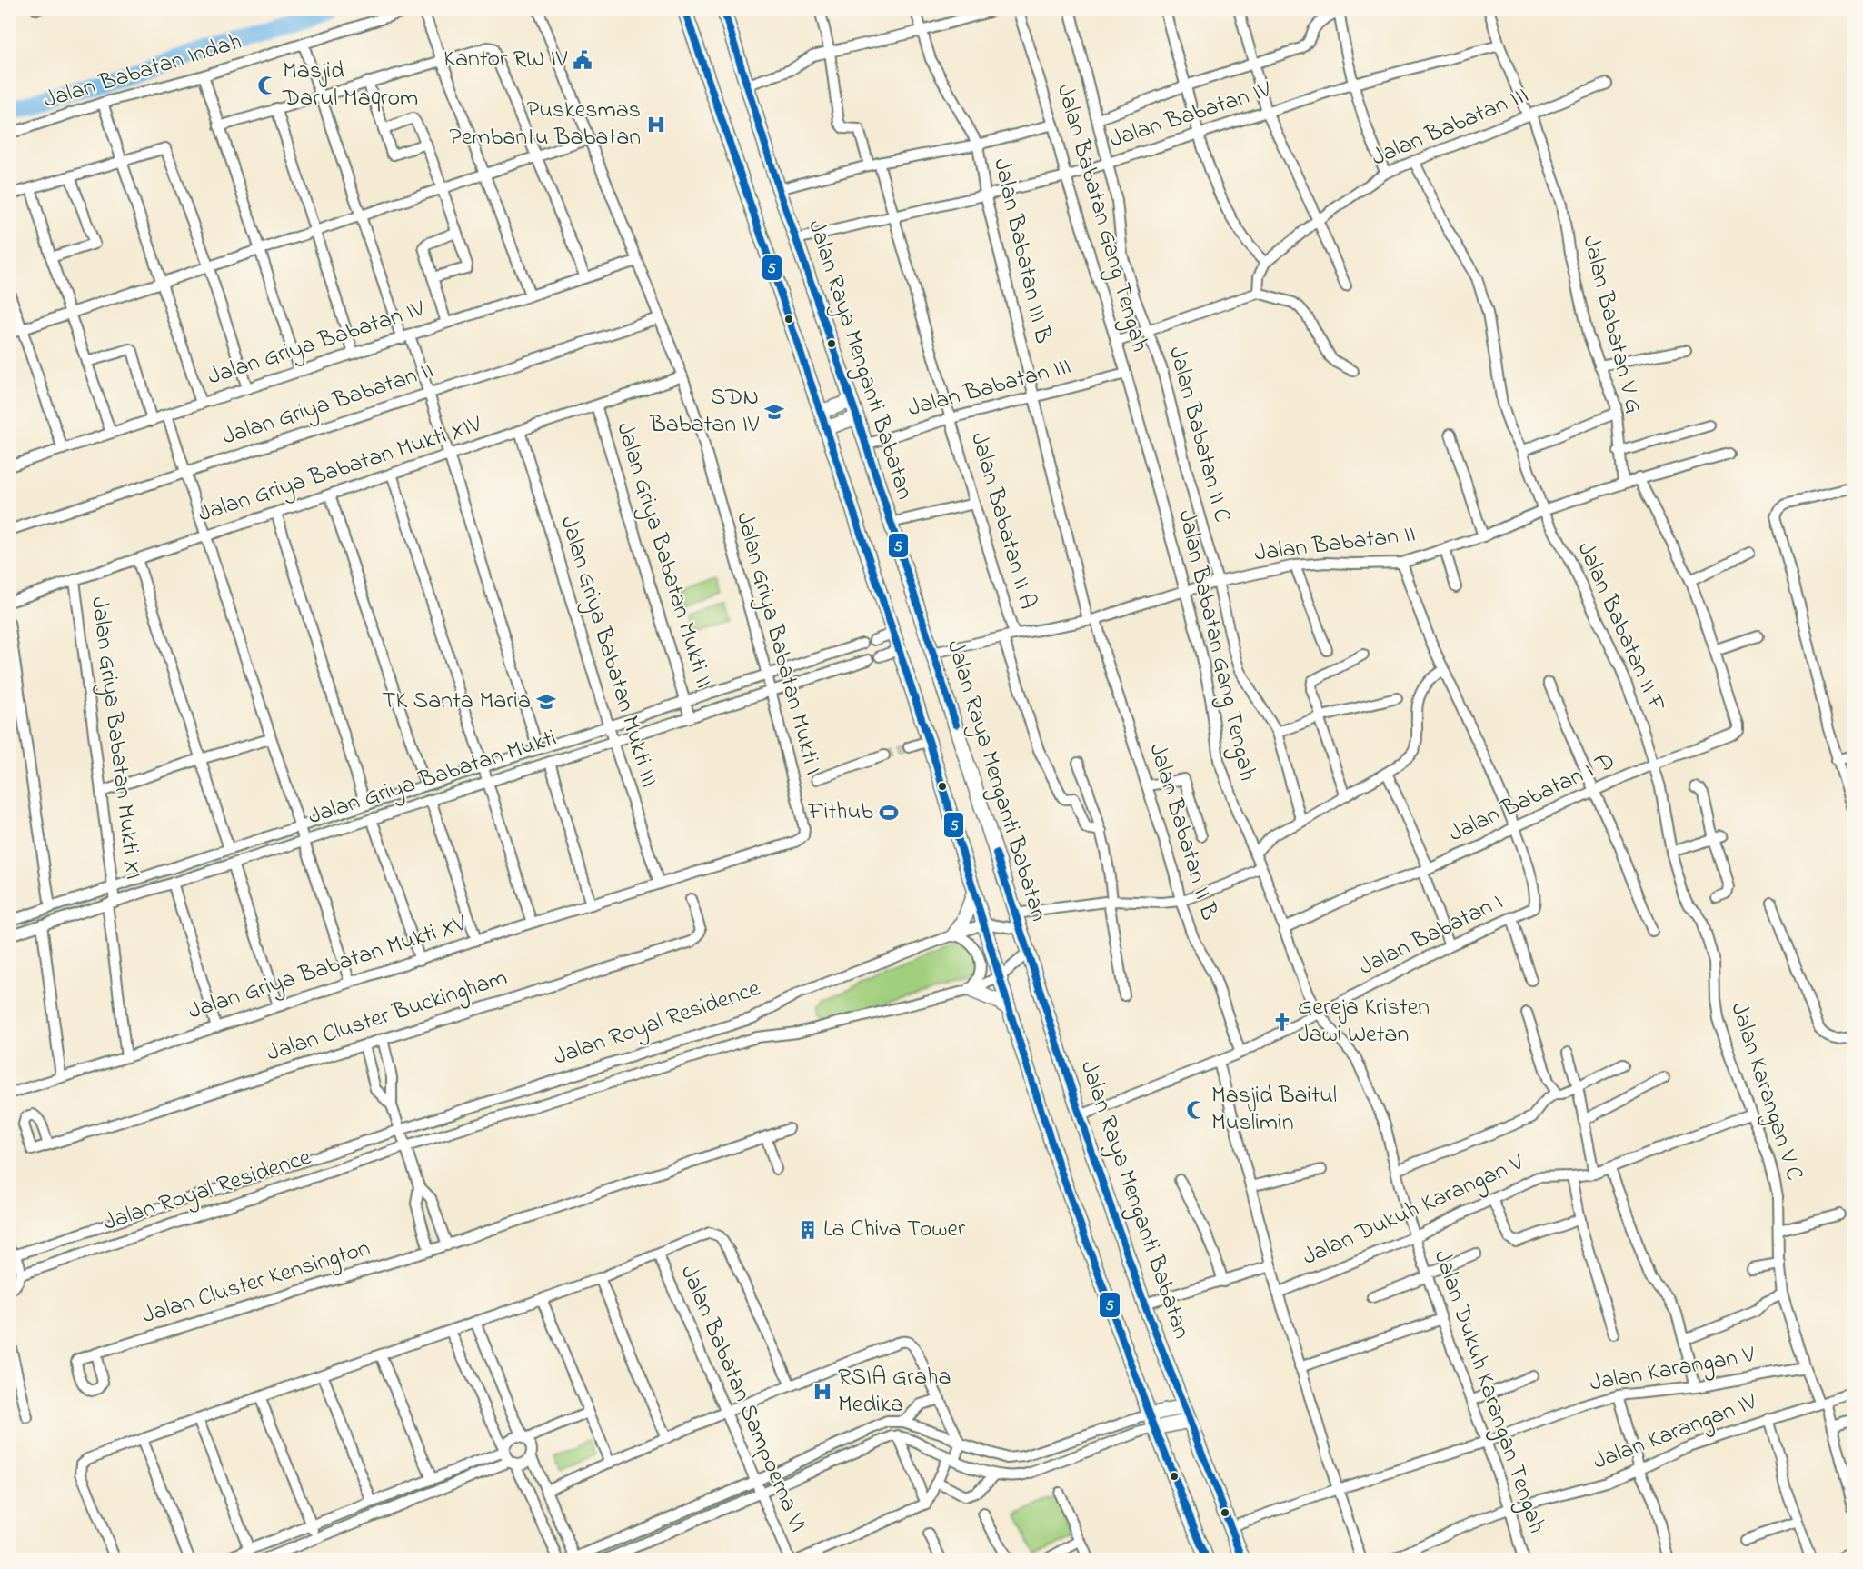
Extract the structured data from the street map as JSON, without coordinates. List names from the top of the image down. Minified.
{"streets":{"main road":["Jalan Raya Menganti Babatan"],"street":["Jalan Babatan Indah","Jalan Babatan IV","Jalan Babatan III","Jalan Babatan Gang Tengah","Jalan Babatan III B","Jalan Babatan V G","Jalan Griya Babatan IV","Jalan Griya Babatan II","Jalan Babatan II C","Jalan Griya Babatan Mukti XIV","Jalan Babatan II A","Jalan Babatan II","Jalan Griya Babatan Mukti II","Jalan Babatan II F","Jalan Griya Babatan Mukti I","Jalan Griya Babatan Mukti III","Jalan Griya Babatan Mukti XI","Jalan Griya Babatan Mukti","Jalan Babatan I D","Jalan Babatan II B","Jalan Babatan I","Jalan Griya Babatan Mukti XV","Jalan Cluster Buckingham","Jalan Royal Residence","Jalan Karangan V C","Jalan Dukuh Karangan V","Jalan Cluster Kensington","Jalan Karangan V","Jalan Dukuh Karangan Tengah","Jalan Babatan Sampoerna VI","Jalan Karangan IV"]},"crossings":[["Jalan Babatan IV","Jalan Babatan Gang Tengah"],["Jalan Babatan IV","Jalan Babatan III B"],["Jalan Babatan IV","Jalan Babatan V G"],["Jalan Babatan IV","Jalan Raya Menganti Babatan"],["Jalan Babatan IV","Jalan Babatan II C"],["Jalan Babatan IV","Jalan Babatan II A"],["Jalan Babatan III","Jalan Babatan Gang Tengah"],["Jalan Babatan III","Jalan Babatan III B"],["Jalan Babatan III","Jalan Babatan V G"],["Jalan Babatan III","Jalan Raya Menganti Babatan"],["Jalan Babatan III","Jalan Babatan II A"],["Jalan Babatan III","Jalan Babatan II F"],["Jalan Babatan III","Jalan Babatan II B"],["Jalan Babatan Gang Tengah","Jalan Babatan II"],["Jalan Babatan Gang Tengah","Jalan Babatan I D"],["Jalan Babatan Gang Tengah","Jalan Babatan I"],["Jalan Babatan Gang Tengah","Jalan Royal Residence"],["Jalan Babatan Gang Tengah","Jalan Dukuh Karangan V"],["Jalan Babatan Gang Tengah","Jalan Dukuh Karangan Tengah"],["Jalan Babatan III B","Jalan Babatan II B"],["Jalan Babatan V G","Jalan Babatan II"],["Jalan Raya Menganti Babatan","Jalan Babatan II"],["Jalan Raya Menganti Babatan","Jalan Babatan I"],["Jalan Raya Menganti Babatan","Jalan Royal Residence"],["Jalan Griya Babatan II","Jalan Griya Babatan Mukti I"],["Jalan Babatan II C","Jalan Babatan II"],["Jalan Griya Babatan Mukti XIV","Jalan Griya Babatan Mukti II"],["Jalan Griya Babatan Mukti XIV","Jalan Griya Babatan Mukti I"],["Jalan Griya Babatan Mukti XIV","Jalan Griya Babatan Mukti III"],["Jalan Griya Babatan Mukti XIV","Jalan Griya Babatan Mukti XI"],["Jalan Babatan II A","Jalan Babatan II"],["Jalan Babatan II","Jalan Babatan II F"],["Jalan Babatan II","Jalan Babatan II B"],["Jalan Babatan II","Jalan Babatan I"],["Jalan Griya Babatan Mukti II","Jalan Griya Babatan Mukti"],["Jalan Babatan II F","Jalan Babatan I D"],["Jalan Babatan II F","Jalan Karangan V C"],["Jalan Griya Babatan Mukti I","Jalan Griya Babatan Mukti III"],["Jalan Griya Babatan Mukti I","Jalan Griya Babatan Mukti"],["Jalan Griya Babatan Mukti I","Jalan Griya Babatan Mukti XV"],["Jalan Griya Babatan Mukti III","Jalan Griya Babatan Mukti"],["Jalan Griya Babatan Mukti III","Jalan Griya Babatan Mukti XV"],["Jalan Griya Babatan Mukti XI","Jalan Griya Babatan Mukti"],["Jalan Griya Babatan Mukti XI","Jalan Griya Babatan Mukti XV"],["Jalan Babatan I D","Jalan Babatan I"],["Jalan Babatan I D","Jalan Karangan V C"],["Jalan Babatan II B","Jalan Babatan I"],["Jalan Babatan II B","Jalan Royal Residence"],["Jalan Karangan V C","Jalan Dukuh Karangan V"],["Jalan Karangan V C","Jalan Karangan V"],["Jalan Karangan V C","Jalan Karangan IV"],["Jalan Dukuh Karangan V","Jalan Dukuh Karangan Tengah"],["Jalan Karangan V","Jalan Dukuh Karangan Tengah"],["Jalan Dukuh Karangan Tengah","Jalan Karangan IV"]],"places":{"public building":["Kantor RW IV"],"mosque":["Masjid Darul Maqrom","Masjid Baitul Muslimin"],"hospital":["Puskesmas Pembantu Babatan","RSIA Graha Medika"],"school or university":["SDN Babatan IV","TK Santa Maria"],"sports":["Fithub"],"church":["Gereja Kristen Jawi Wetan"],"building":["La Chiva Tower"]},"lines":["transit line 5"]}
